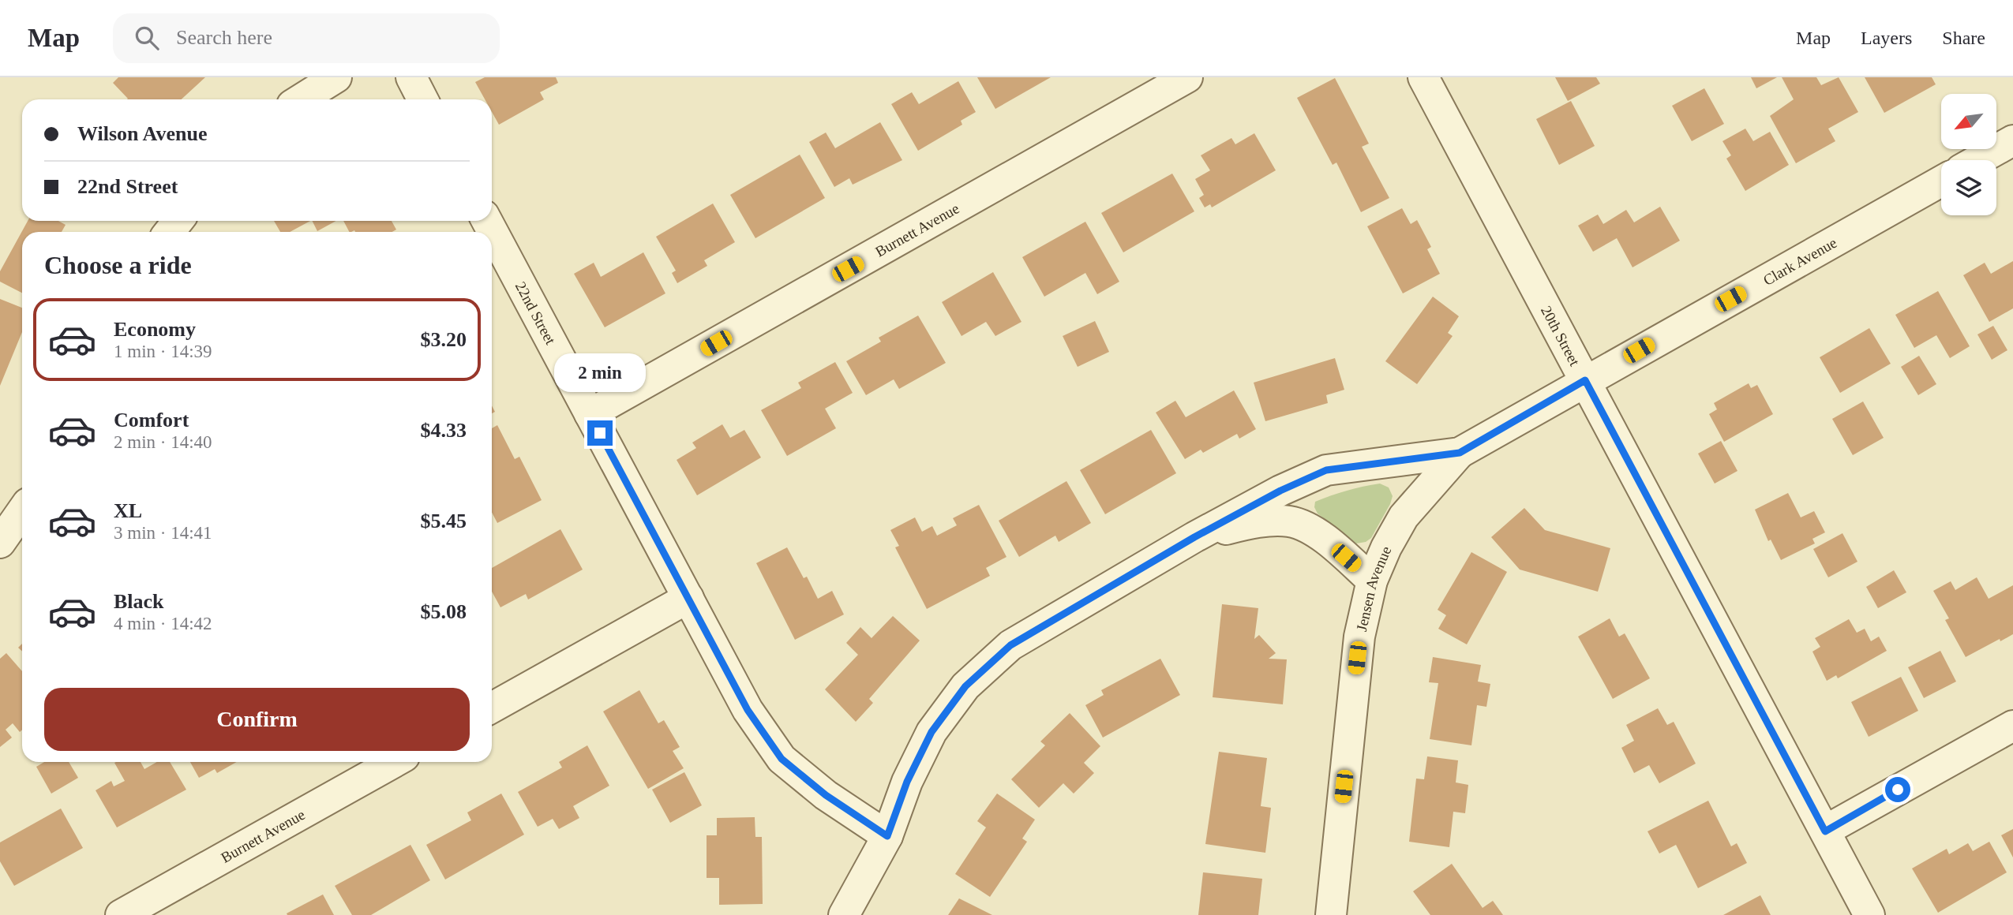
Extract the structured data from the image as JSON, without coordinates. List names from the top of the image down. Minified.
{"streets":{"street":["Burnett Avenue","Clark Avenue","22nd Street","20th Street","Jensen Avenue"]},"crossings":[["Burnett Avenue","22nd Street"],["Clark Avenue","22nd Street"],["Clark Avenue","20th Street"],["Clark Avenue","Jensen Avenue"]],"north":"bottom left","page":{"header":"Map","search":"Search here","nav":["Map","Layers","Share"],"banner":["Wilson Avenue","22nd Street"],"heading":"Choose a ride","list":[{"name":"Economy","note":"1 min · 14:39","value":"$3.20"},{"name":"Comfort","note":"2 min · 14:40","value":"$4.33"},{"name":"XL","note":"3 min · 14:41","value":"$5.45"},{"name":"Black","note":"4 min · 14:42","value":"$5.08"}],"bubble":"2 min","buttons":"Confirm"}}
